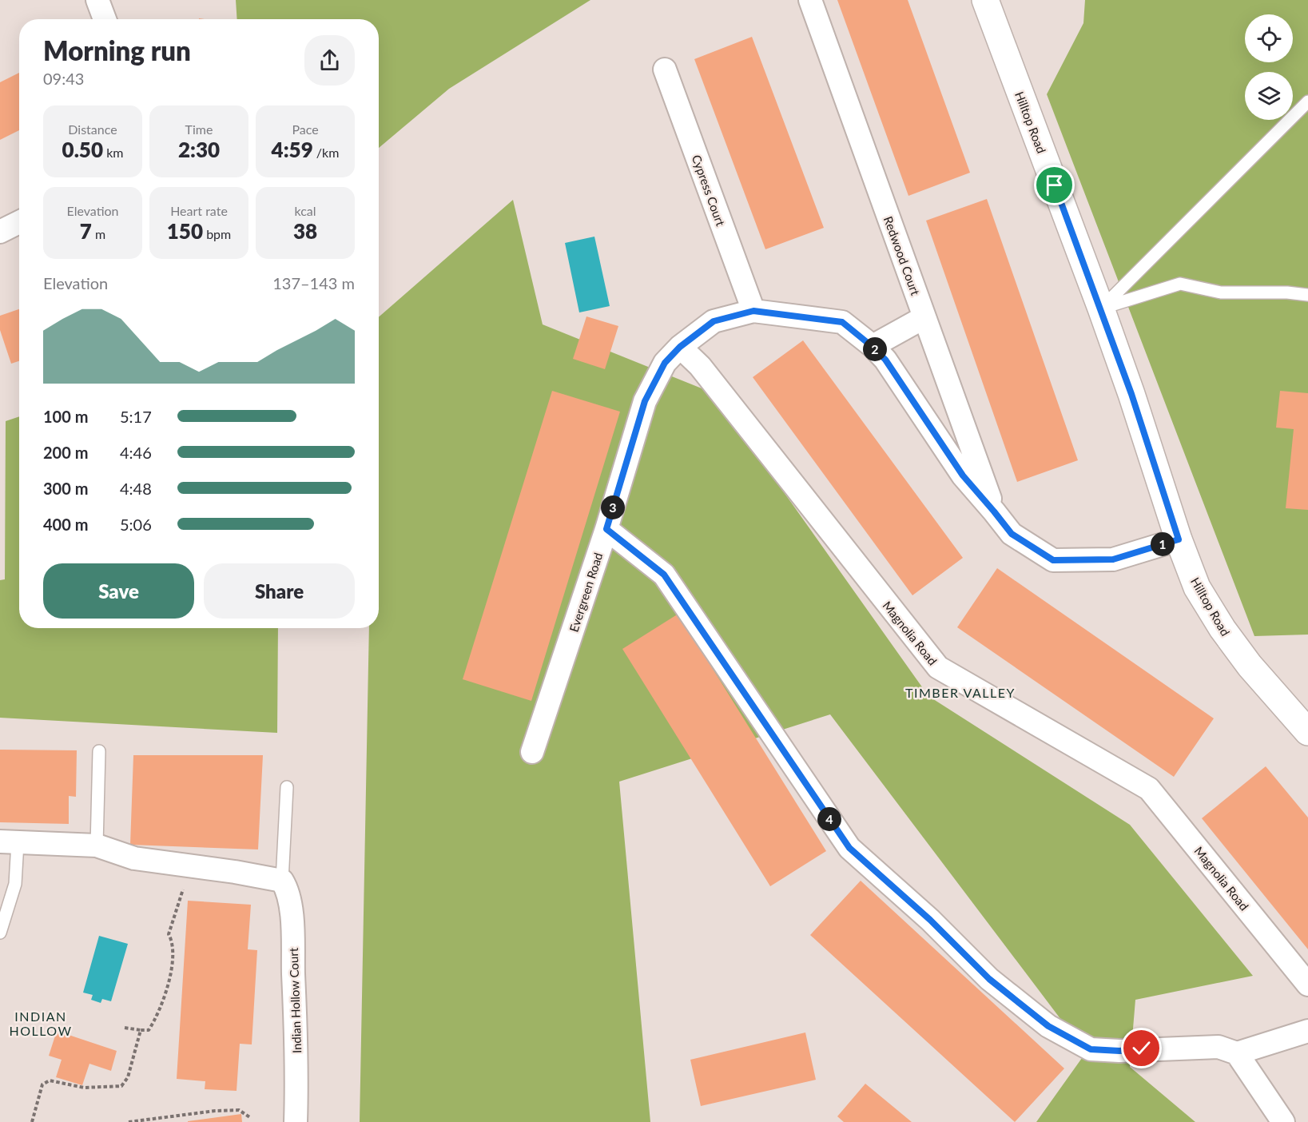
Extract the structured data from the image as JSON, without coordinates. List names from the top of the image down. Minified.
{"streets":{"street":["Hilltop Road","Cypress Court","Redwood Court","Evergreen Road","Magnolia Road","Indian Hollow Court"]},"crossings":[["Hilltop Road","Evergreen Road"],["Cypress Court","Evergreen Road"],["Redwood Court","Evergreen Road"],["Evergreen Road","Magnolia Road"]],"districts":["TIMBER VALLEY","INDIAN HOLLOW"],"page":{"heading":["Morning run","09:43"],"stats":[["Distance","0.50 km"],["Time","2:30"],["Pace","4:59 /km"],["Elevation","7 m"],["Heart rate","150 bpm"],["kcal","38"]],"chart":["Elevation","137–143 m"],"pins":["2","3","1","4"],"list":[{"name":"100 m","note":"5:17"},{"name":"200 m","note":"4:46"},{"name":"300 m","note":"4:48"},{"name":"400 m","note":"5:06"}],"buttons":["Save","Share"]}}
